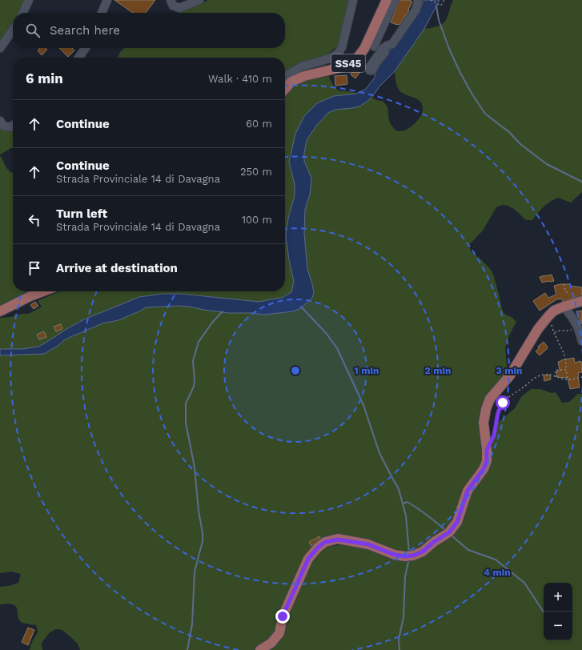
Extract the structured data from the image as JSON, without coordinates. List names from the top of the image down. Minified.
{"streets":{"main road":["SS45"]},"page":{"search":"Search here","heading":["6 min","Walk · 410 m"],"list":[["Continue","60 m"],["Continue","Strada Provinciale 14 di Davagna","250 m"],["Turn left","Strada Provinciale 14 di Davagna","100 m"],"Arrive at destination"],"map_buttons":["+","−"]},"rings":["1 min","2 min","3 min","4 min"]}
